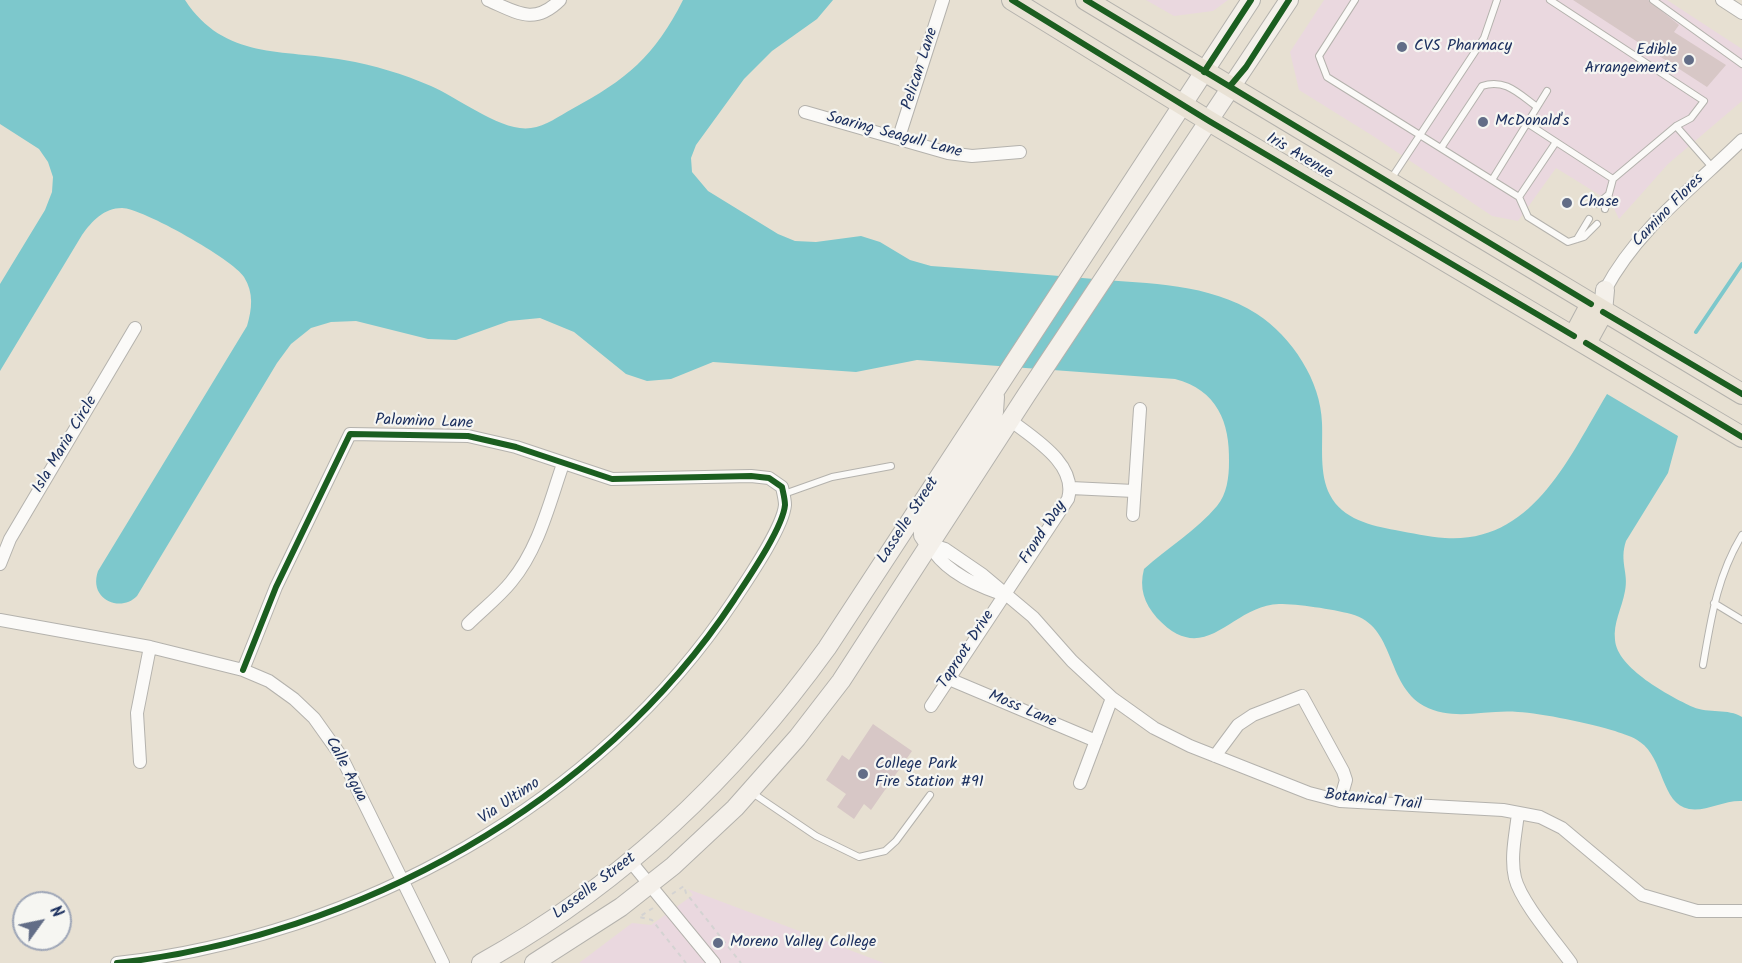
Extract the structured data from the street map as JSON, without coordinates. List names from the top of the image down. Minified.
{"streets":{"main road":["Iris Avenue","Camino Flores","Lasselle Street"],"street":["Pelican Lane","Soaring Seagull Lane","Palomino Lane","Isla Maria Circle","Frond Way","Taproot Drive","Moss Lane","Calle Agua","Botanical Trail","Via Ultimo"]},"crossings":[["Pelican Lane","Soaring Seagull Lane"],["Iris Avenue","Camino Flores"],["Iris Avenue","Lasselle Street"],["Palomino Lane","Calle Agua"],["Palomino Lane","Via Ultimo"],["Lasselle Street","Frond Way"],["Lasselle Street","Botanical Trail"],["Frond Way","Taproot Drive"],["Frond Way","Botanical Trail"],["Taproot Drive","Moss Lane"],["Taproot Drive","Botanical Trail"],["Calle Agua","Via Ultimo"]],"places":["CVS Pharmacy","Edible Arrangements","McDonald's","Chase","College Park Fire Station #91","Moreno Valley College"],"north":"top right"}
